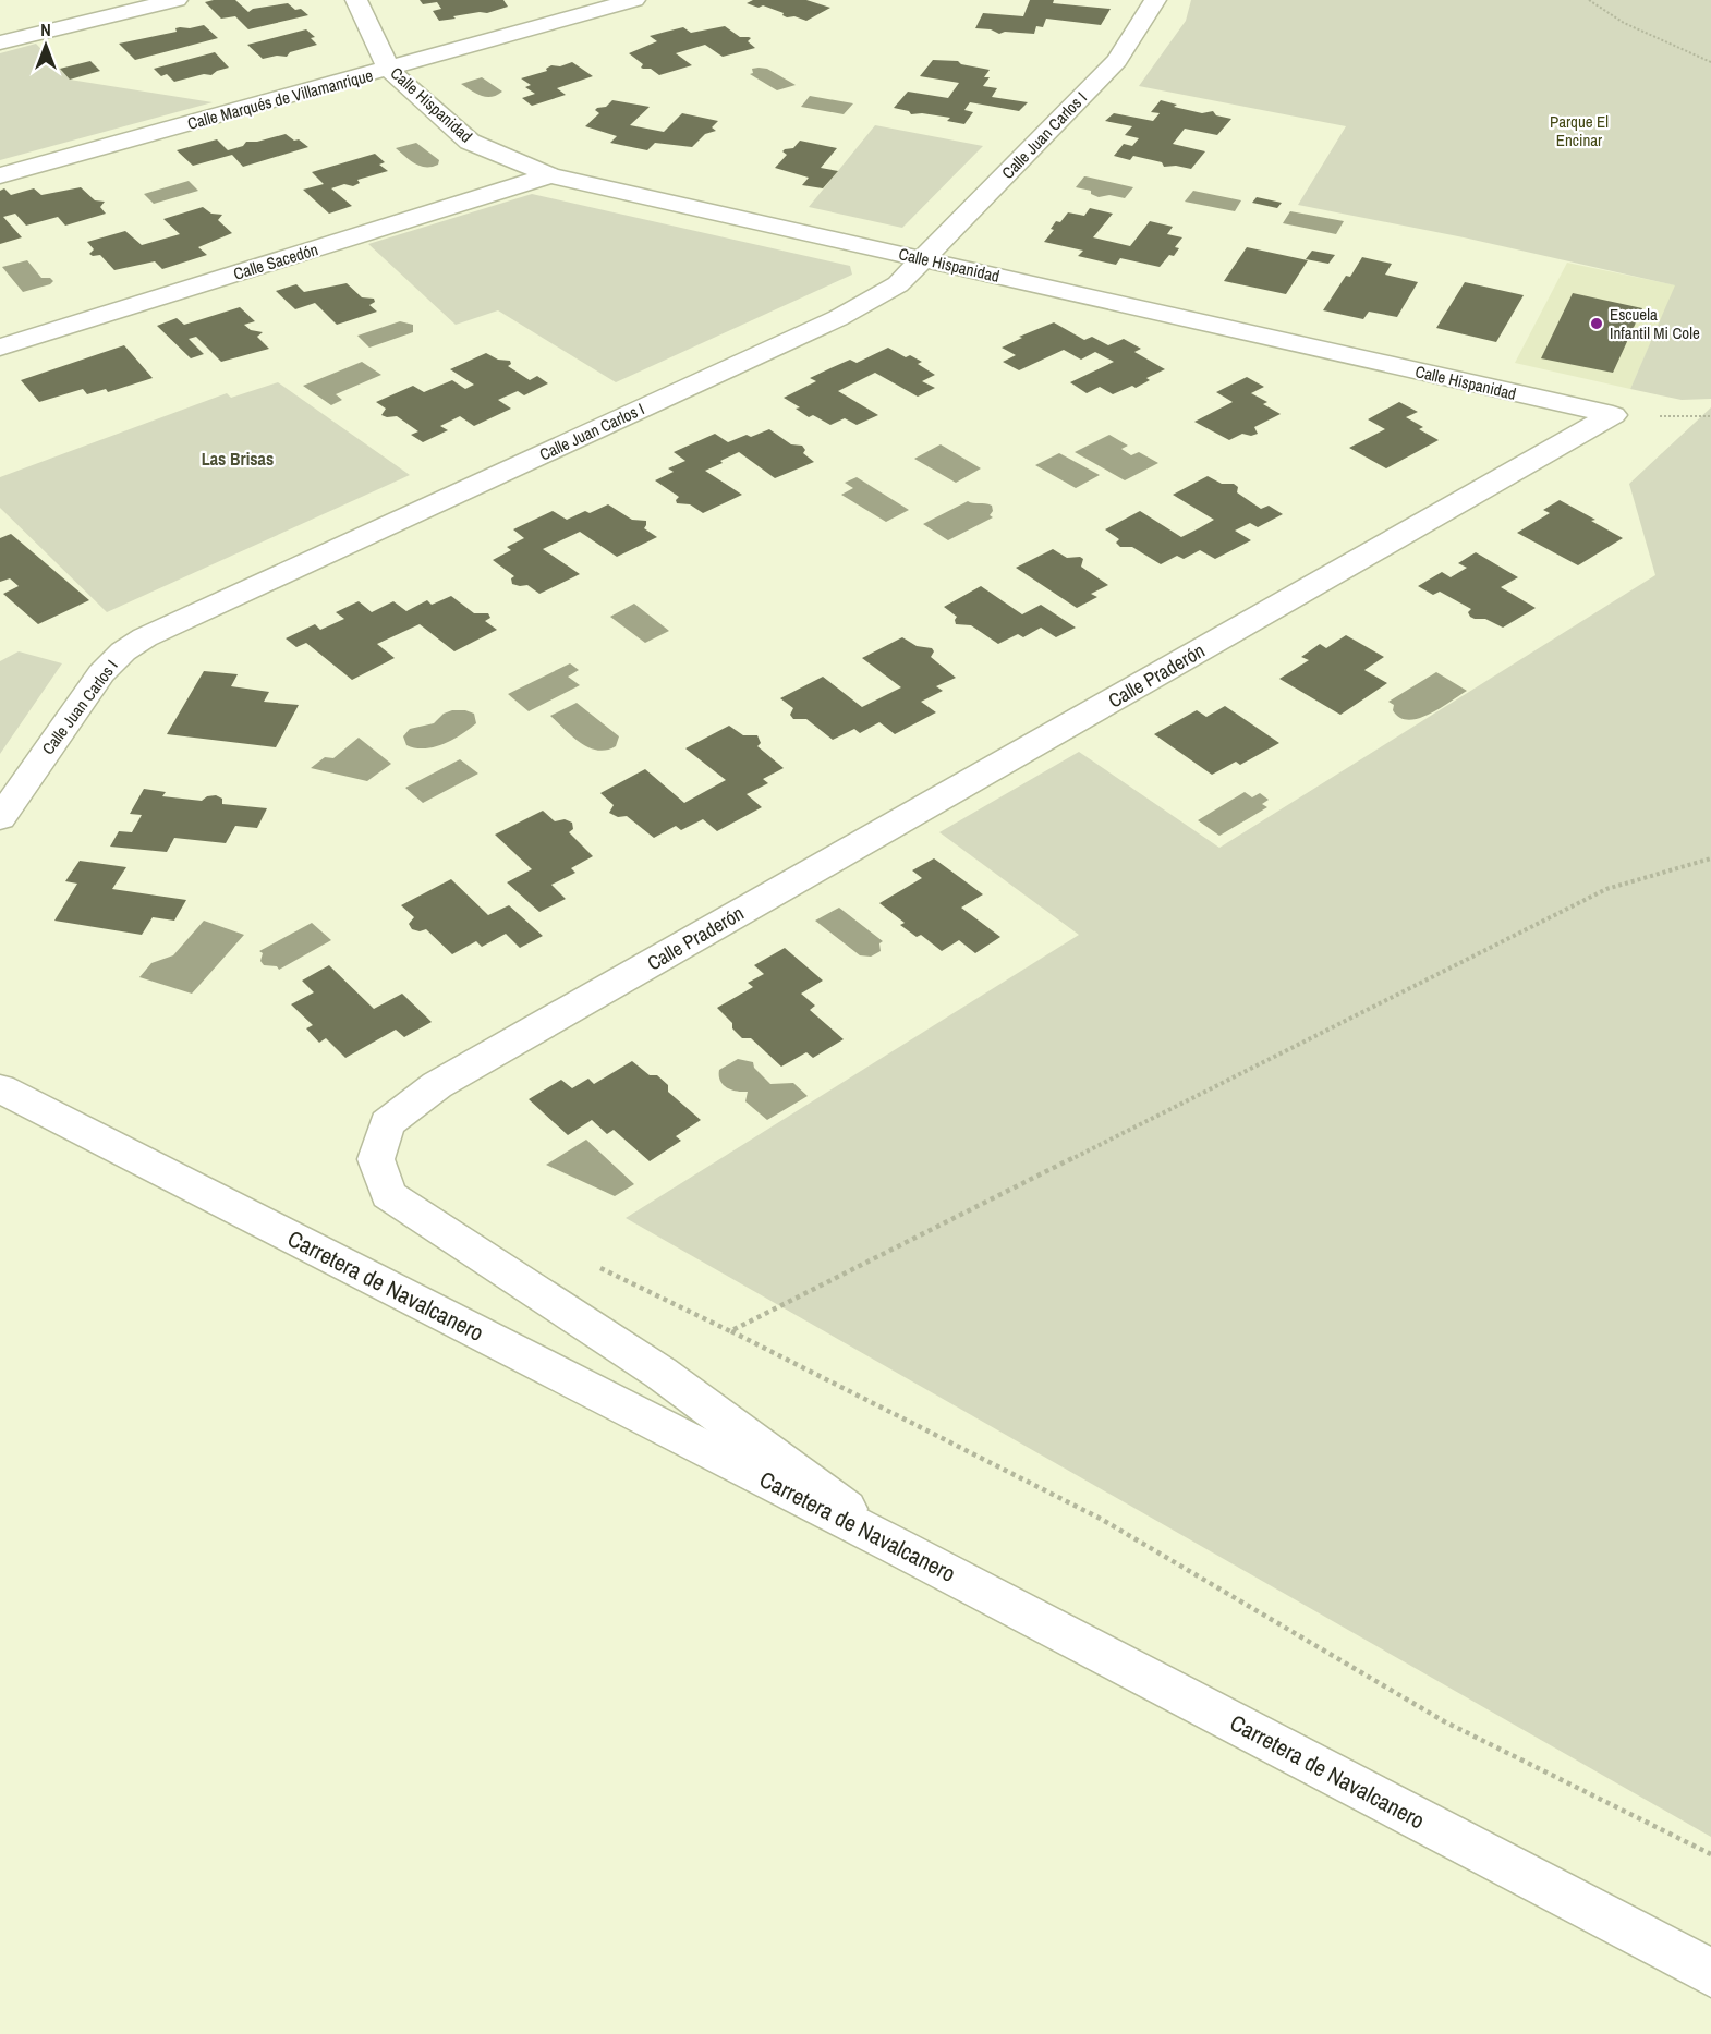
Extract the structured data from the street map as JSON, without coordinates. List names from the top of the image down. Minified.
{"streets":{"street":["Calle Marqués de Villamanrique","Calle Hispanidad","Calle Juan Carlos I","Calle Sacedón","Calle Praderón","Carretera de Navalcanero"]},"crossings":[["Calle Marqués de Villamanrique","Calle Hispanidad"],["Calle Hispanidad","Calle Juan Carlos I"],["Calle Hispanidad","Calle Sacedón"],["Calle Hispanidad","Calle Praderón"],["Calle Praderón","Carretera de Navalcanero"]],"districts":["Las Brisas"],"parks":["Parque El Encinar"],"places":["Escuela Infantil Mi Cole"],"north":"top"}
